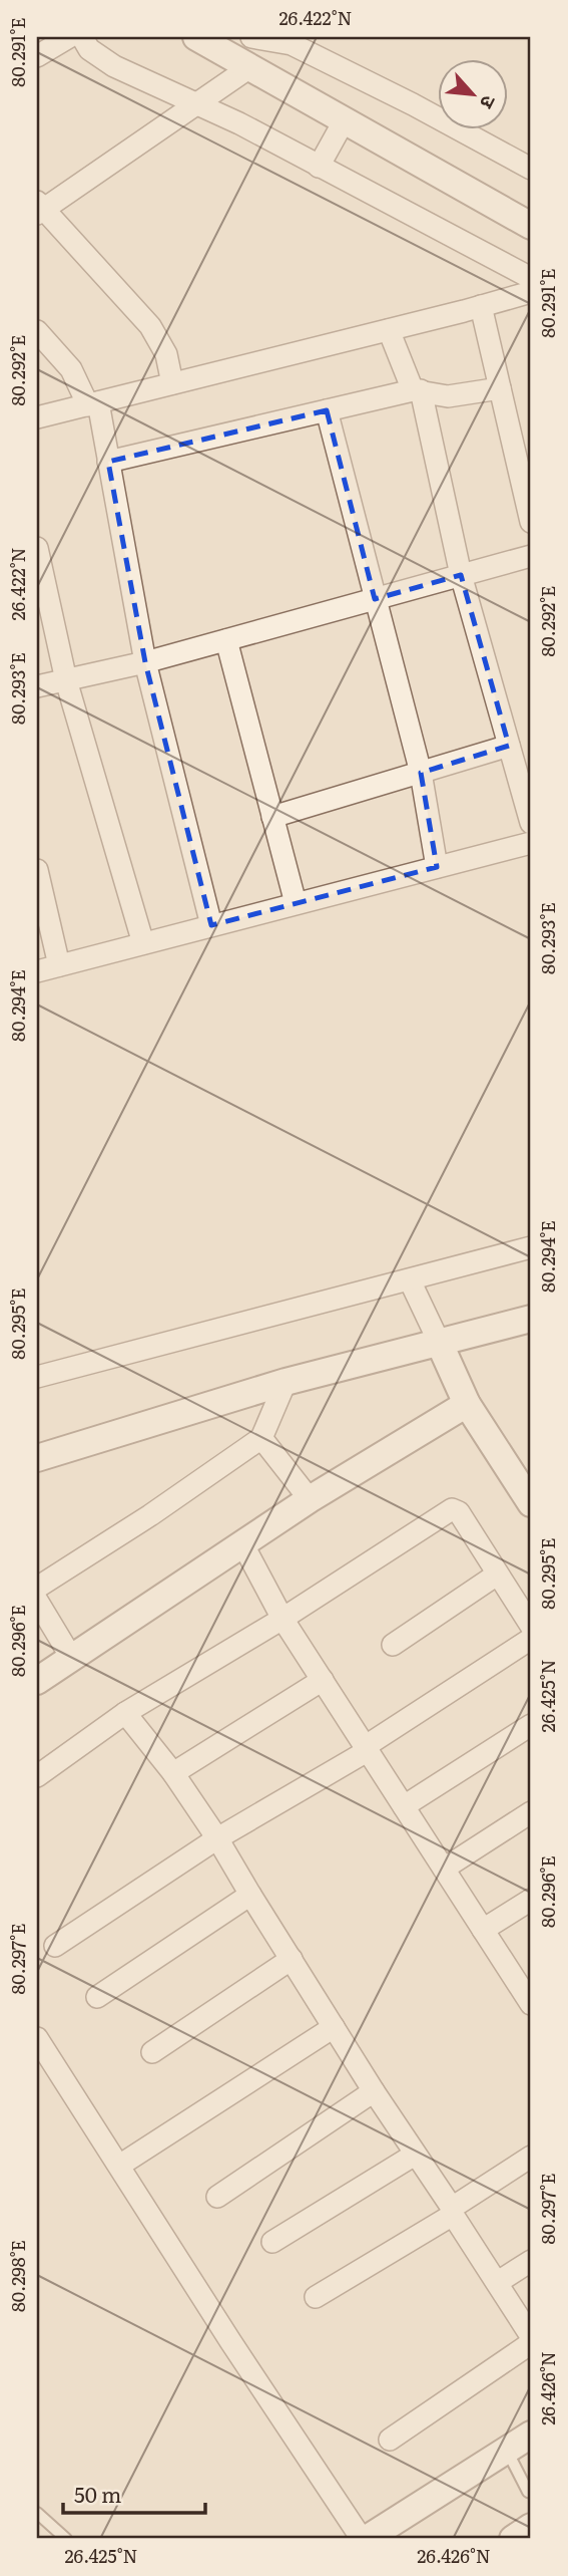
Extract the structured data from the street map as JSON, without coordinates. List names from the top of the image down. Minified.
{"scale_bar":"50 m","north":"bottom right","coordinates":["26.422°N","80.291°E","80.292°E","80.293°E","80.294°E","80.295°E","80.296°E","26.425°N","80.297°E","80.298°E","26.426°N"]}
